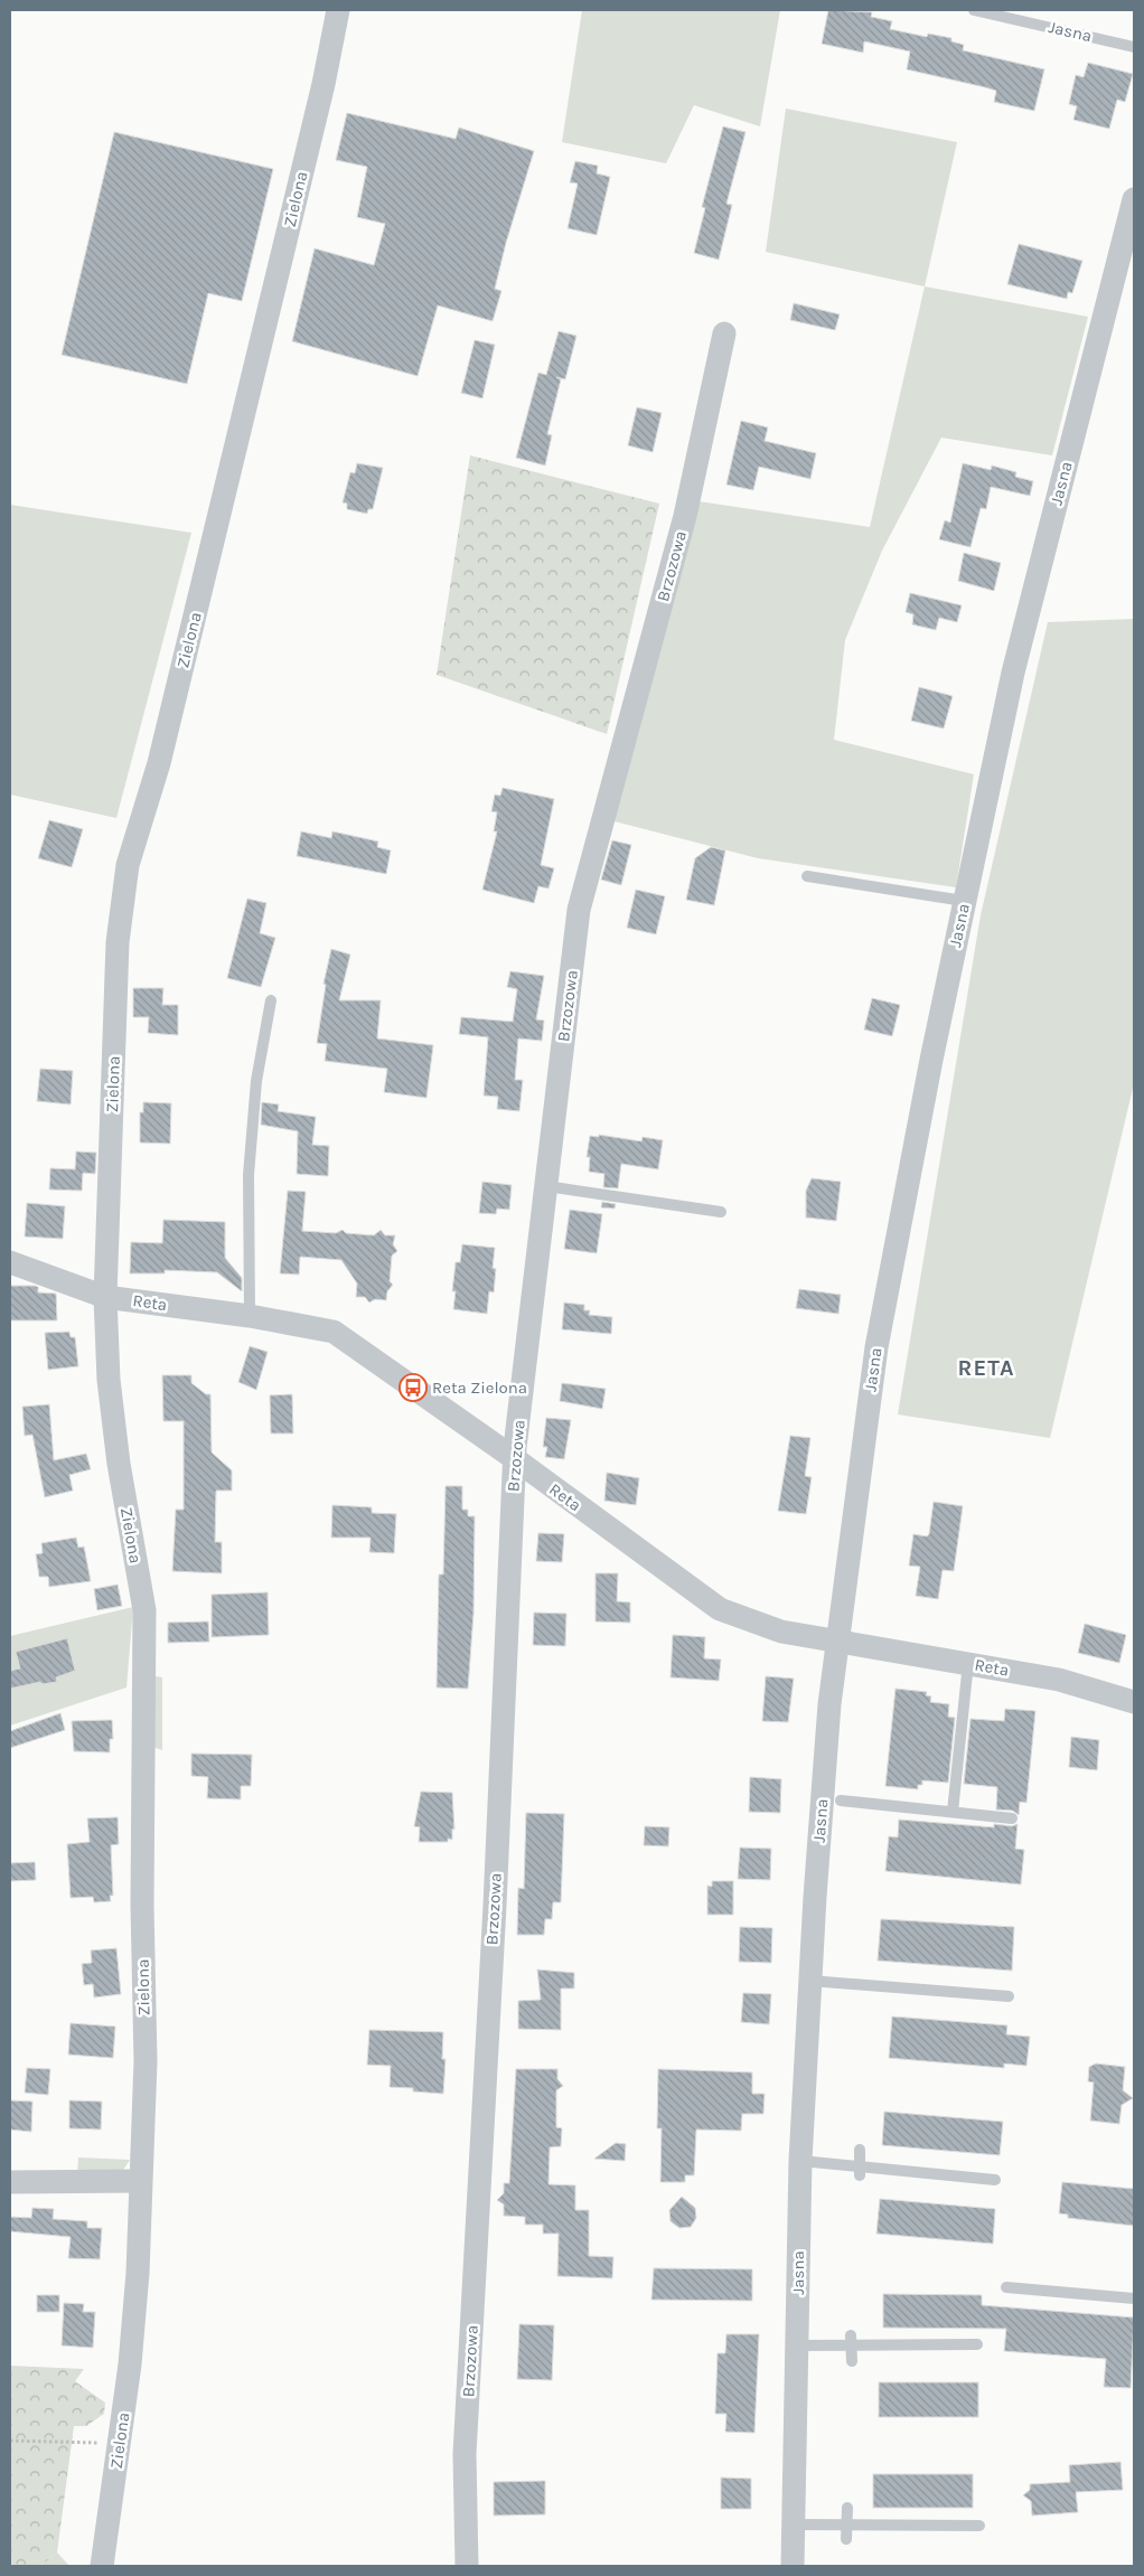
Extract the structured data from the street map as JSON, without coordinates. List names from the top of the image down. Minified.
{"streets":{"street":["Jasna","Zielona","Brzozowa","Reta"]},"crossings":[["Jasna","Reta"],["Zielona","Reta"],["Brzozowa","Reta"]],"districts":["RETA"],"places":{"bus stop":["Reta Zielona"]}}
